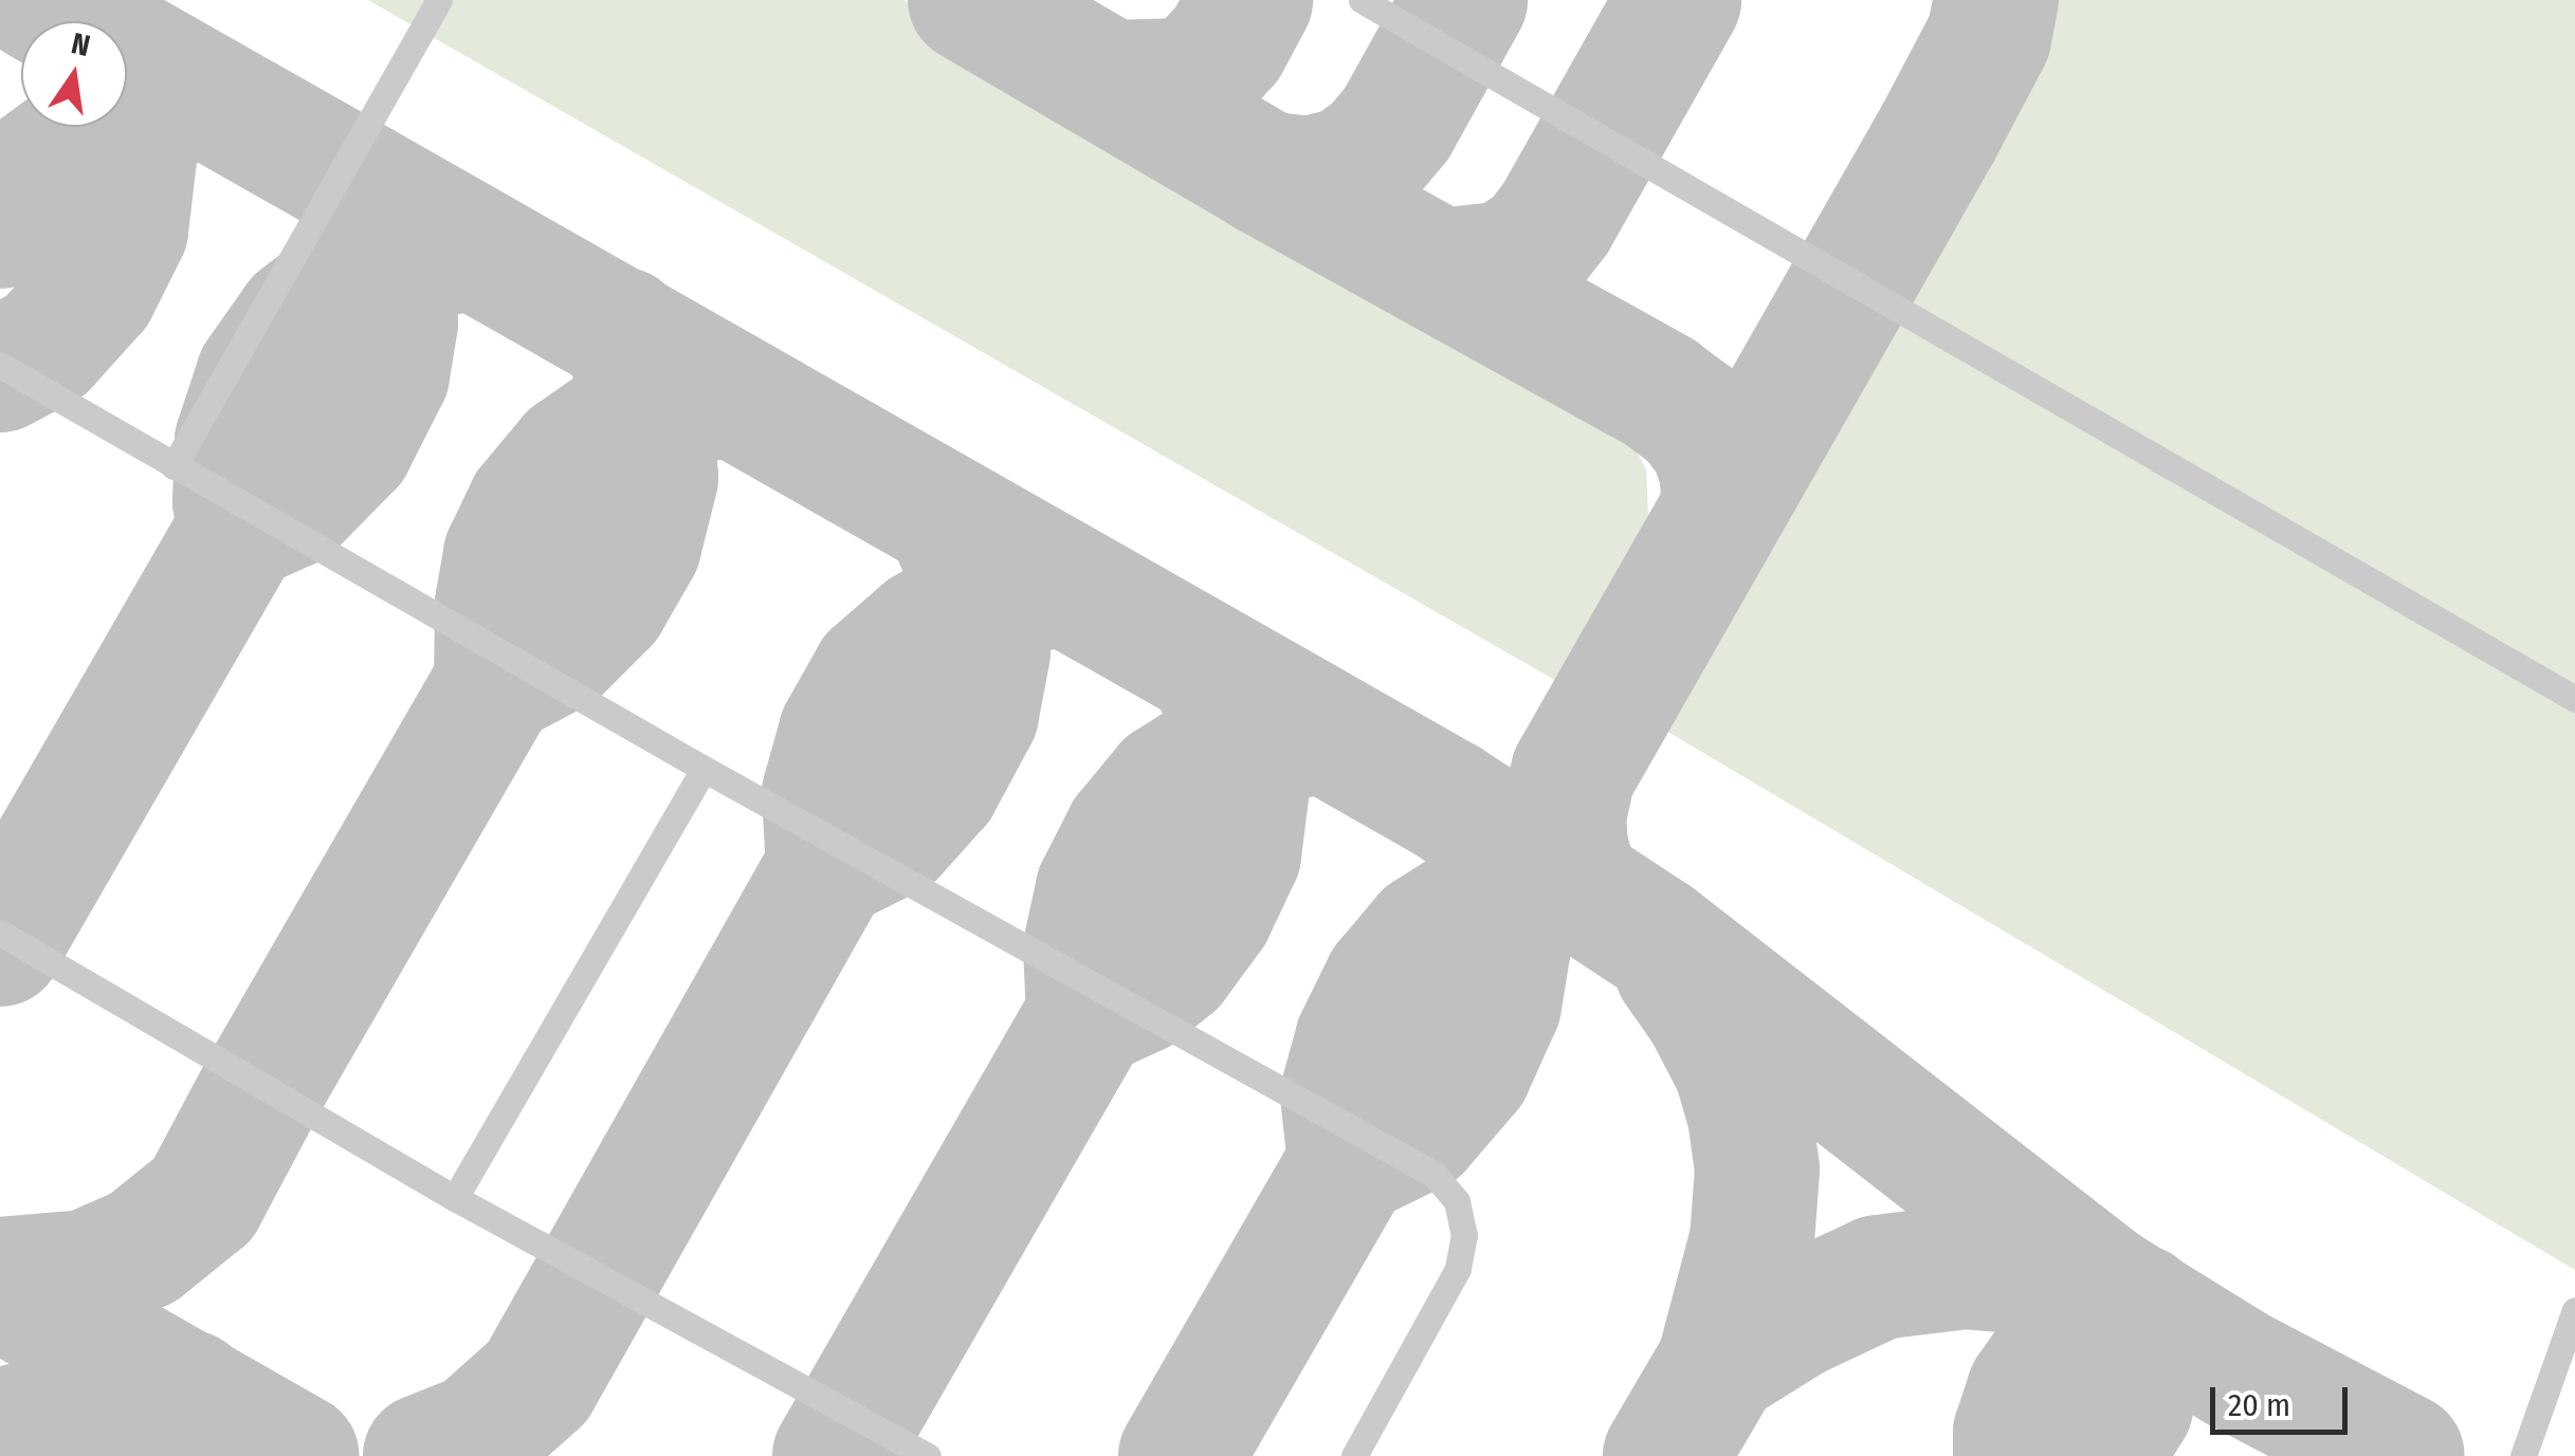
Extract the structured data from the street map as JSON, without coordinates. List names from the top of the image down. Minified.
{"scale_bar":"20 m","north":"top"}
